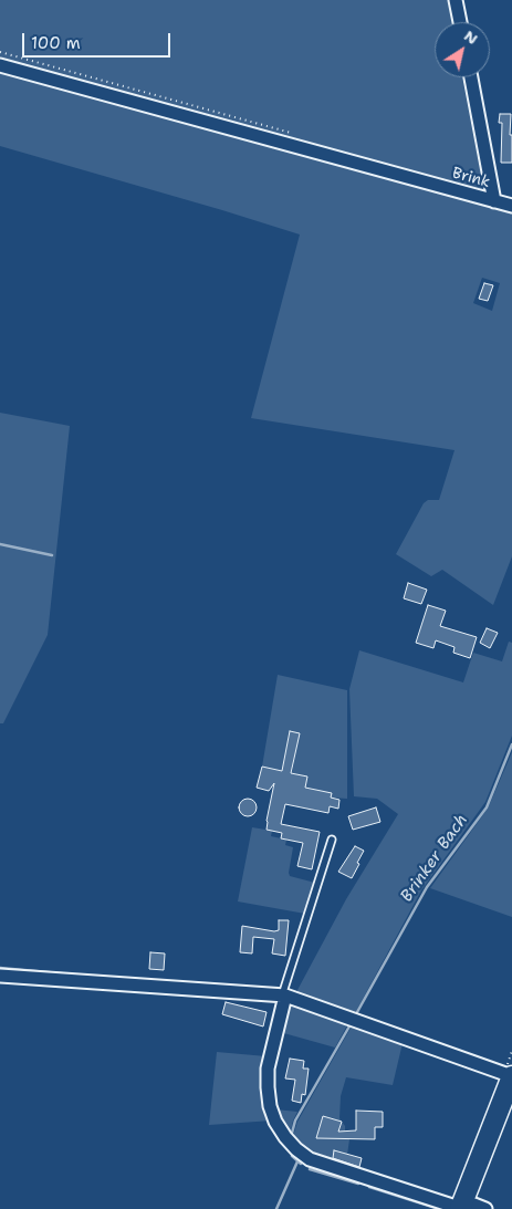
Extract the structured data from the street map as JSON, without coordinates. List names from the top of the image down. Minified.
{"streets":{"street":["Brink"]},"water":["Brinker Bach"],"scale_bar":"100 m","north":"top right"}
